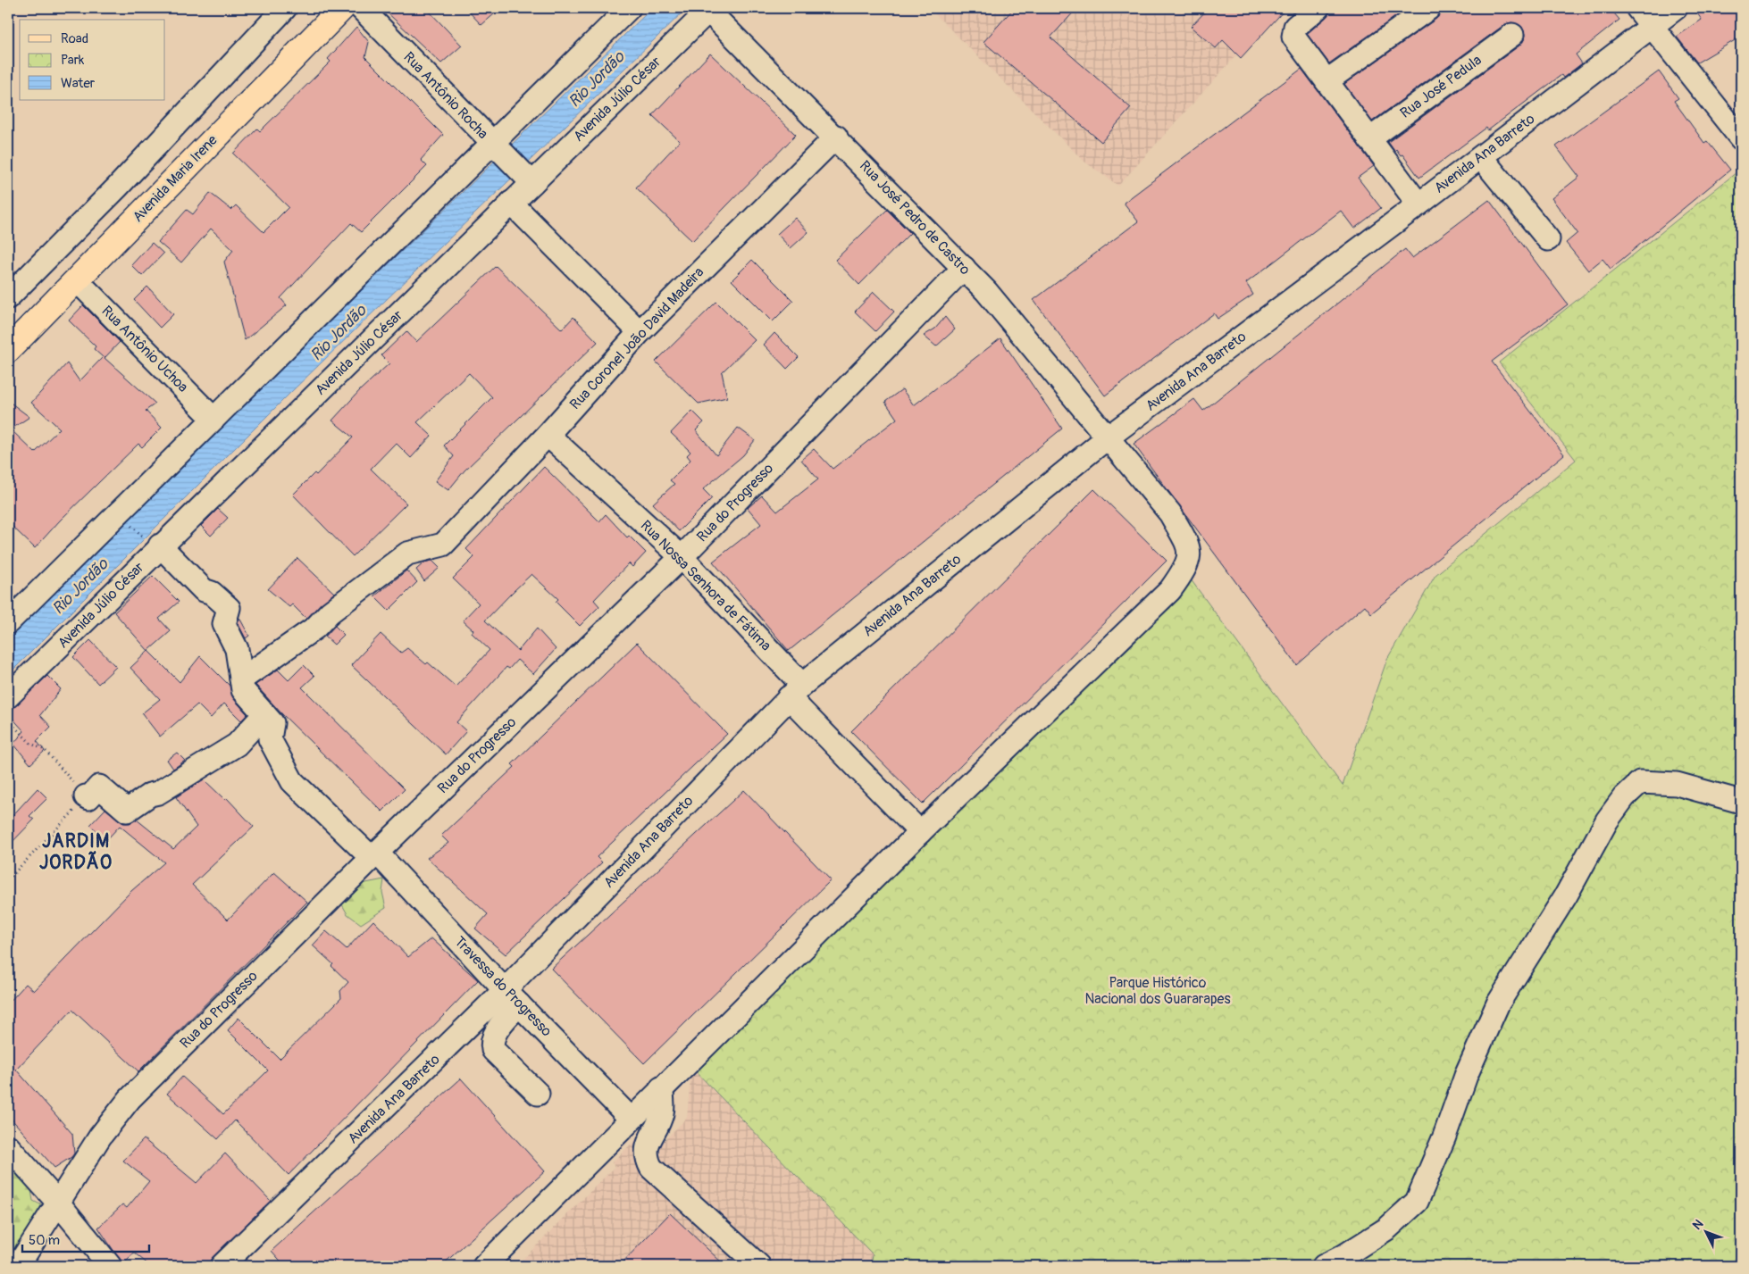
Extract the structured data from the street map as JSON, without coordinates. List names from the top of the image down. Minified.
{"streets":{"main road":["Avenida Maria Irene"],"street":["Rua José Pedula","Rua Antônio Rocha","Avenida Júlio César","Avenida Ana Barreto","Rua José Pedro de Castro","Rua Coronel João David Madeira","Rua Antônio Uchoa","Rua do Progresso","Rua Nossa Senhora de Fátima","Travessa do Progresso"]},"crossings":[["Rua Antônio Rocha","Avenida Júlio César"],["Avenida Júlio César","Rua José Pedro de Castro"],["Avenida Ana Barreto","Rua José Pedro de Castro"],["Avenida Ana Barreto","Rua Nossa Senhora de Fátima"],["Avenida Ana Barreto","Travessa do Progresso"],["Avenida Maria Irene","Rua Antônio Uchoa"],["Rua José Pedro de Castro","Rua Coronel João David Madeira"],["Rua José Pedro de Castro","Rua do Progresso"],["Rua José Pedro de Castro","Rua Nossa Senhora de Fátima"],["Rua José Pedro de Castro","Travessa do Progresso"],["Rua Coronel João David Madeira","Rua Nossa Senhora de Fátima"],["Rua do Progresso","Rua Nossa Senhora de Fátima"],["Rua do Progresso","Travessa do Progresso"]],"districts":["JARDIM JORDÃO"],"water":["Rio Jordão"],"parks":["Parque Histórico Nacional dos Guararapes"],"legend":["Road","Park","Water"],"scale_bar":"50 m","north":"top left"}
